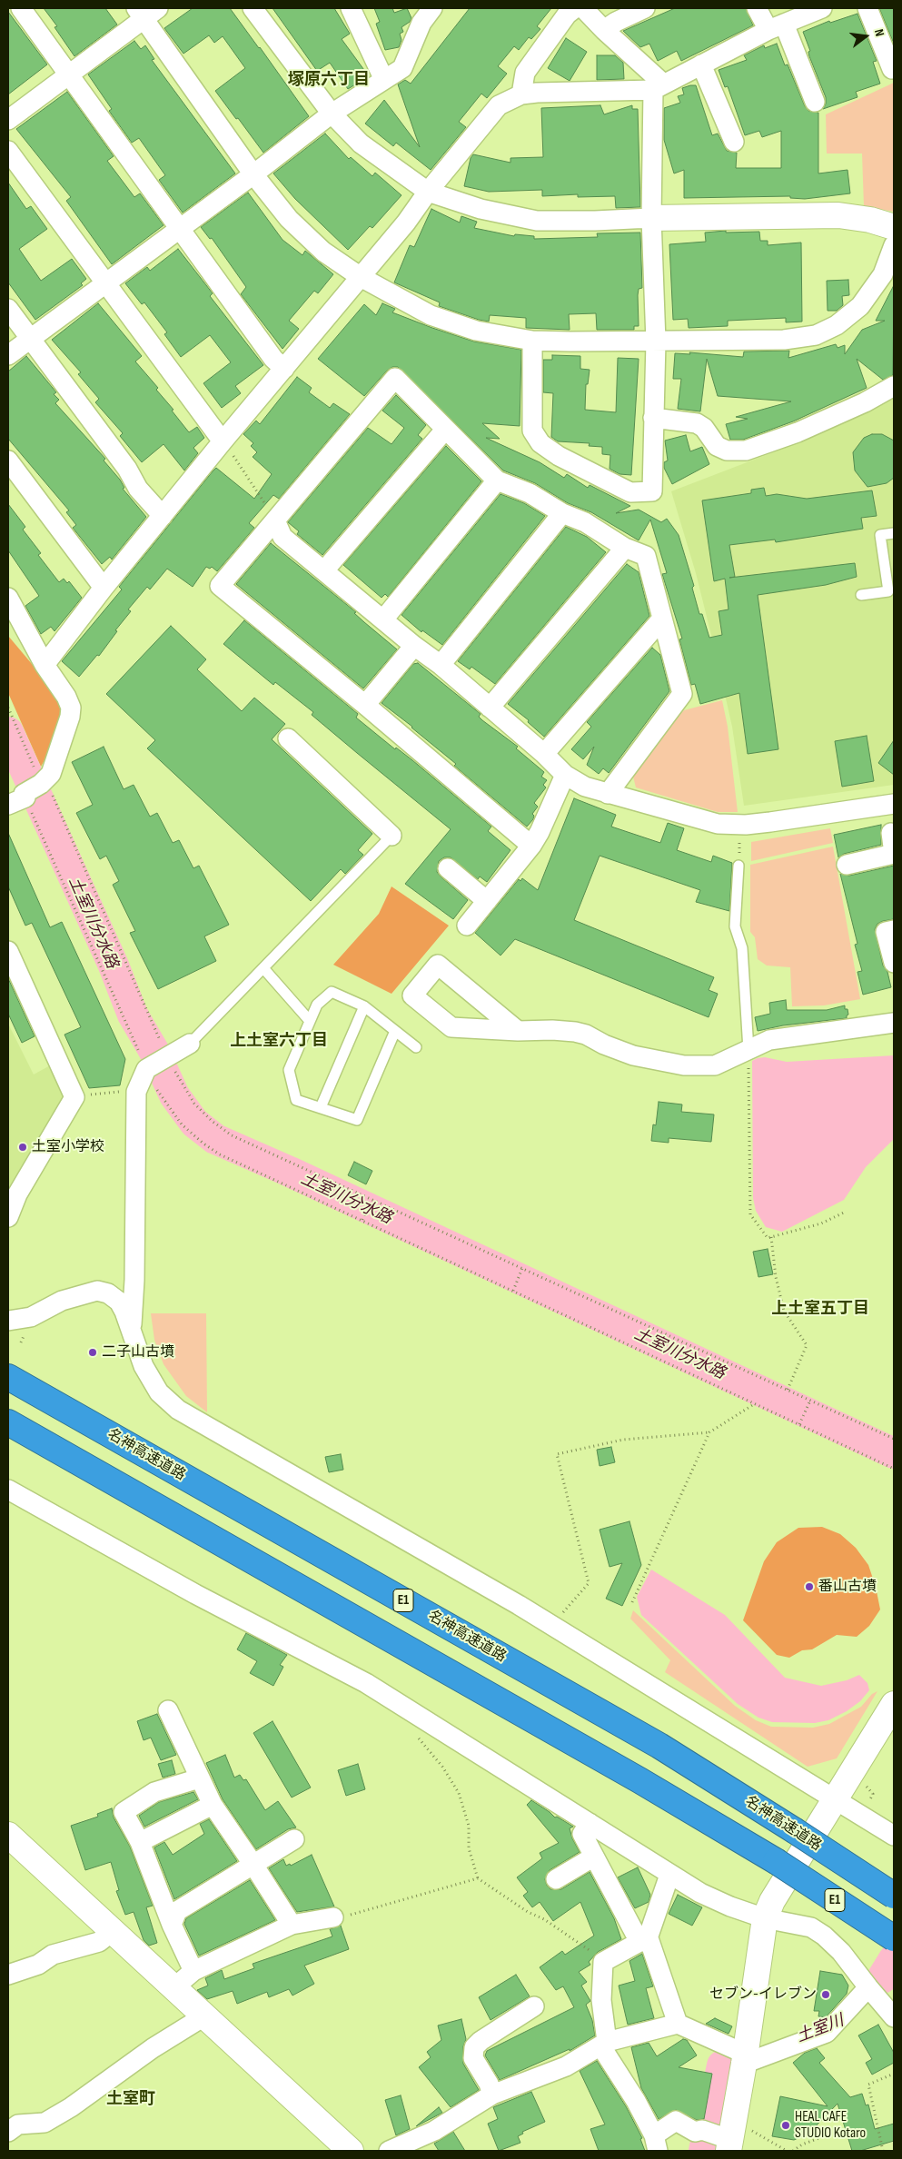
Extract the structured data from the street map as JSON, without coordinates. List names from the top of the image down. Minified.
{"streets":{"highway":["名神高速道路","E1"]},"districts":["塚原六丁目","上土室六丁目","上土室五丁目","土室町"],"water":["土室川分水路","土室川"],"places":["土室小学校","二子山古墳","番山古墳","セブン-イレブン","HEAL CAFE STUDIO Kotaro"],"north":"right"}
